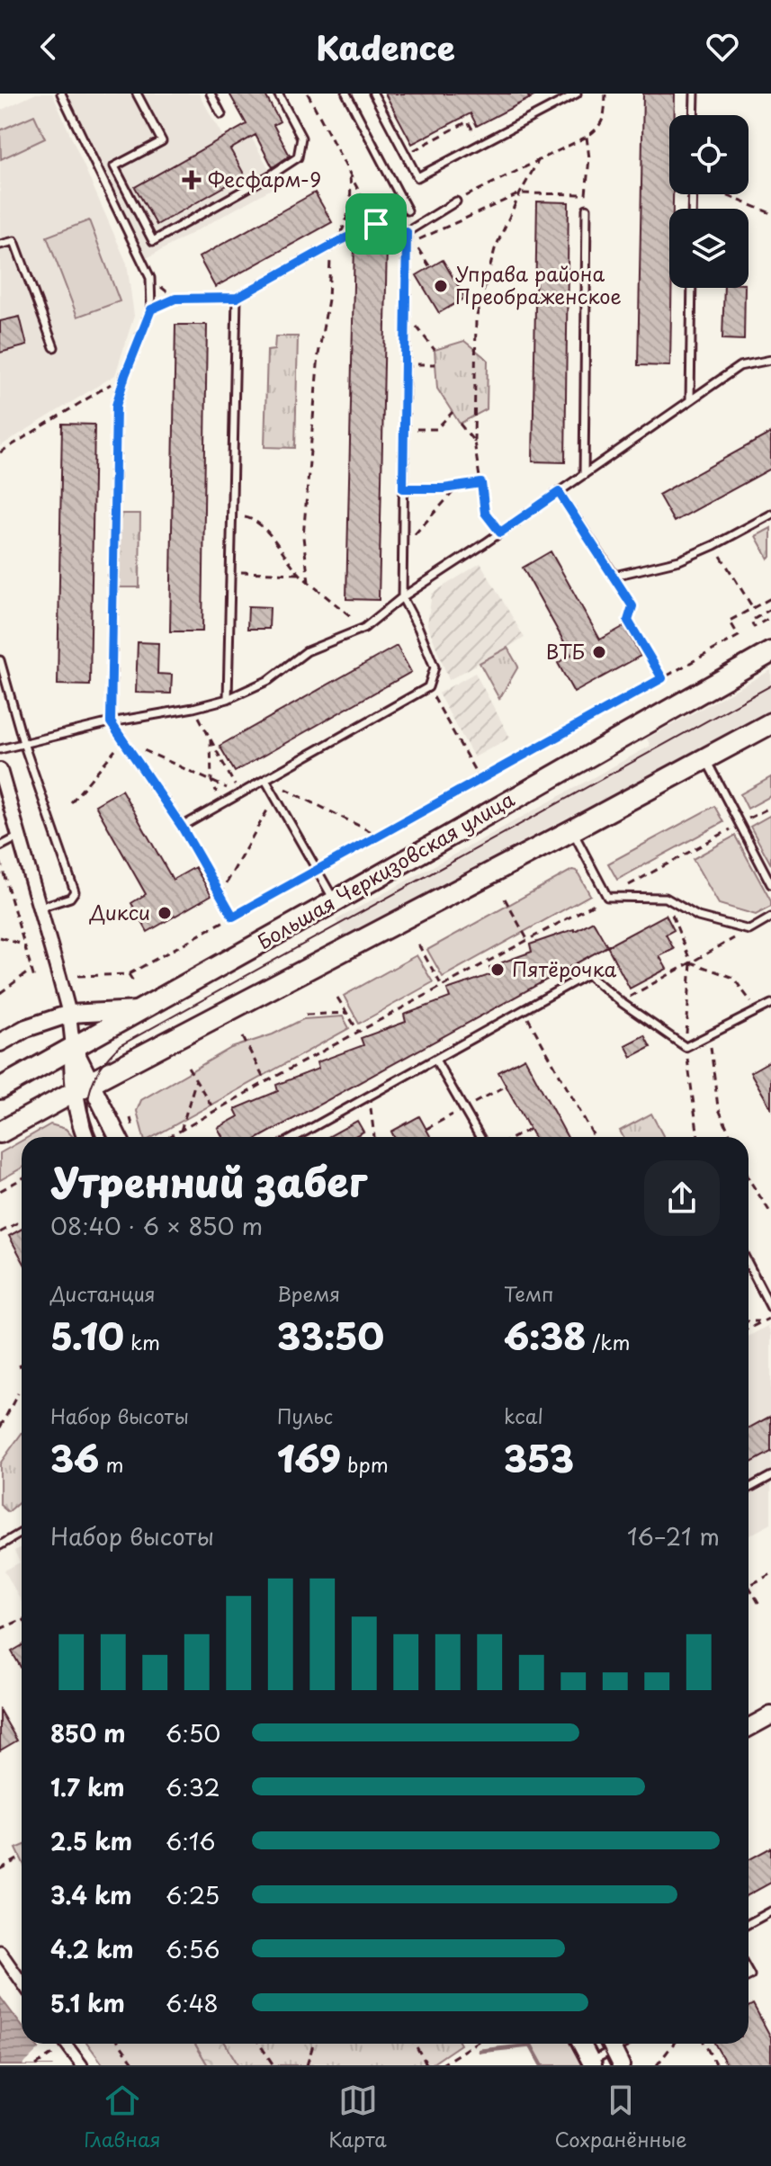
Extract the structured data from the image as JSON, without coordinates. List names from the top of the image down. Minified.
{"streets":{"main road":["Большая Черкизовская улица"]},"places":{"health":["Фесфарм-9"],"other":["Управа района Преображенское","ВТБ","Дикси","Пятёрочка"]},"page":{"header":"Kadence","heading":["Утренний забег","08:40 · 6 × 850 m"],"stats":[["Дистанция","5.10 km"],["Время","33:50"],["Темп","6:38 /km"],["Набор высоты","36 m"],["Пульс","169 bpm"],["kcal","353"]],"chart":["Набор высоты","16–21 m"],"list":[{"name":"850 m","note":"6:50"},{"name":"1.7 km","note":"6:32"},{"name":"2.5 km","note":"6:16"},{"name":"3.4 km","note":"6:25"},{"name":"4.2 km","note":"6:56"},{"name":"5.1 km","note":"6:48"}],"tabs":["Главная","Карта","Сохранённые"]}}
